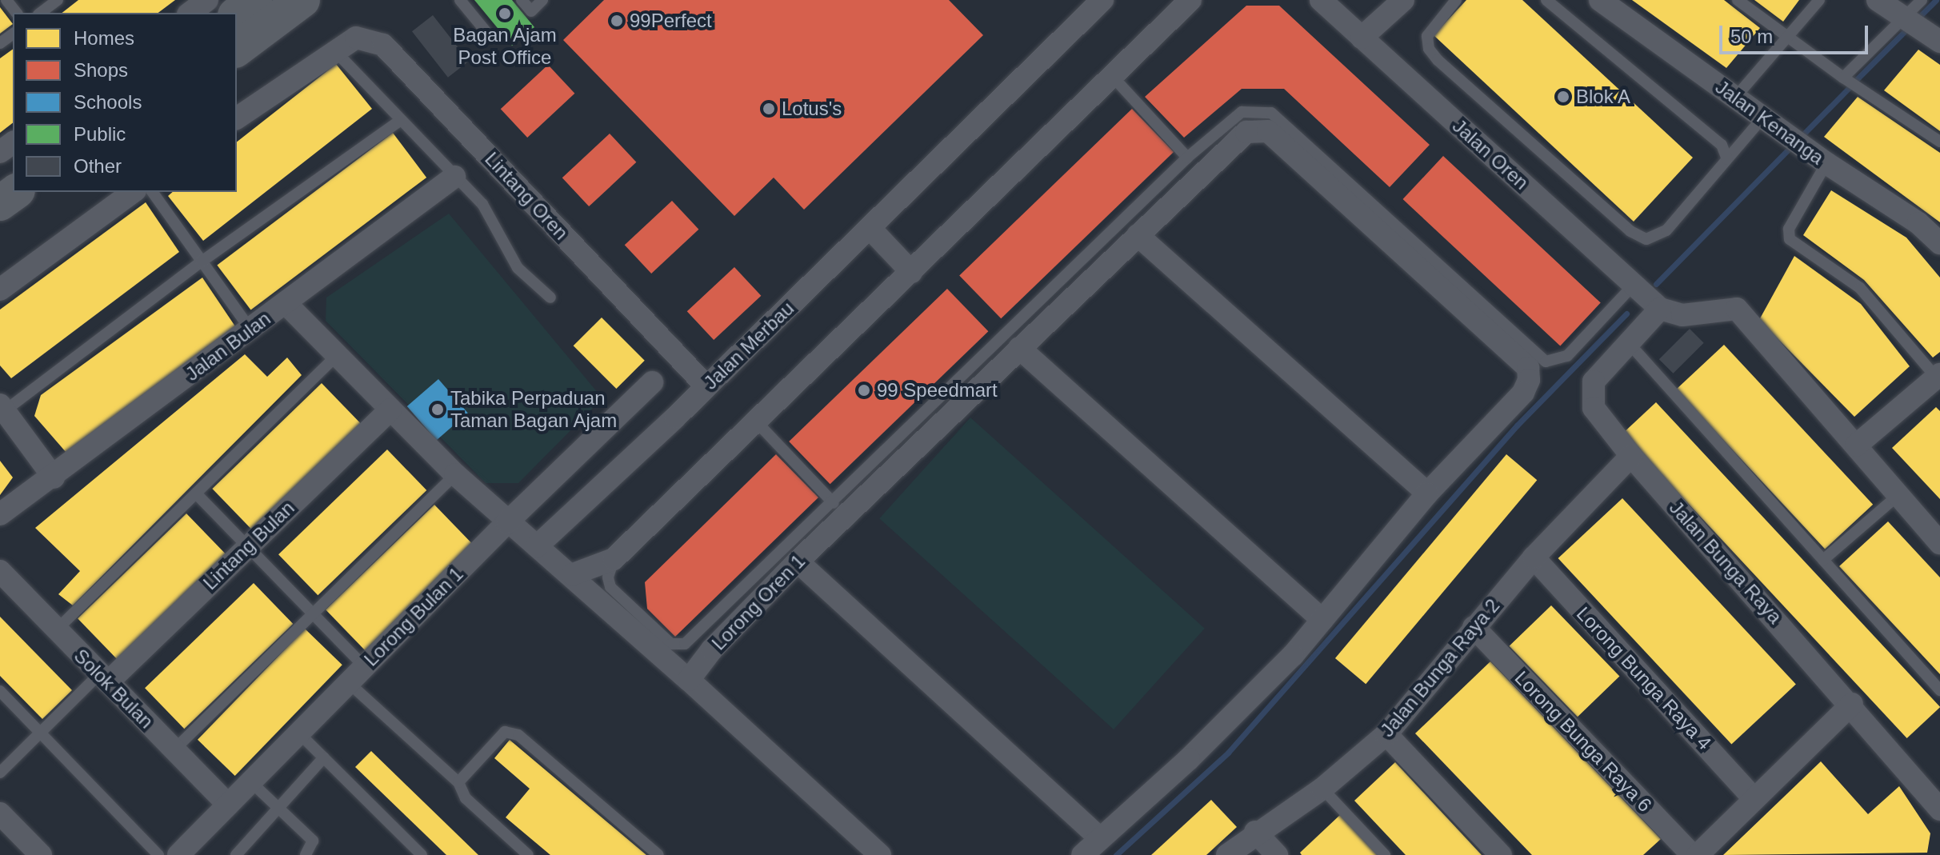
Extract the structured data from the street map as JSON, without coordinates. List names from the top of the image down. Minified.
{"streets":{"street":["Jalan Kenanga","Jalan Oren","Lintang Oren","Jalan Merbau","Jalan Bulan","Lintang Bulan","Jalan Bunga Raya","Lorong Oren 1","Lorong Bulan 1","Jalan Bunga Raya 2","Lorong Bunga Raya 4","Solok Bulan","Lorong Bunga Raya 6"]},"crossings":[["Jalan Oren","Jalan Bunga Raya"],["Lintang Oren","Jalan Merbau"],["Lintang Bulan","Solok Bulan"],["Jalan Bunga Raya","Jalan Bunga Raya 2"],["Lorong Bulan 1","Solok Bulan"],["Jalan Bunga Raya 2","Lorong Bunga Raya 4"],["Jalan Bunga Raya 2","Lorong Bunga Raya 6"]],"places":["Bagan Ajam Post Office","99Perfect","Blok A","Lotus's","99 Speedmart","Tabika Perpaduan Taman Bagan Ajam"],"legend":["Homes","Shops","Schools","Public","Other"],"scale_bar":"50 m"}
